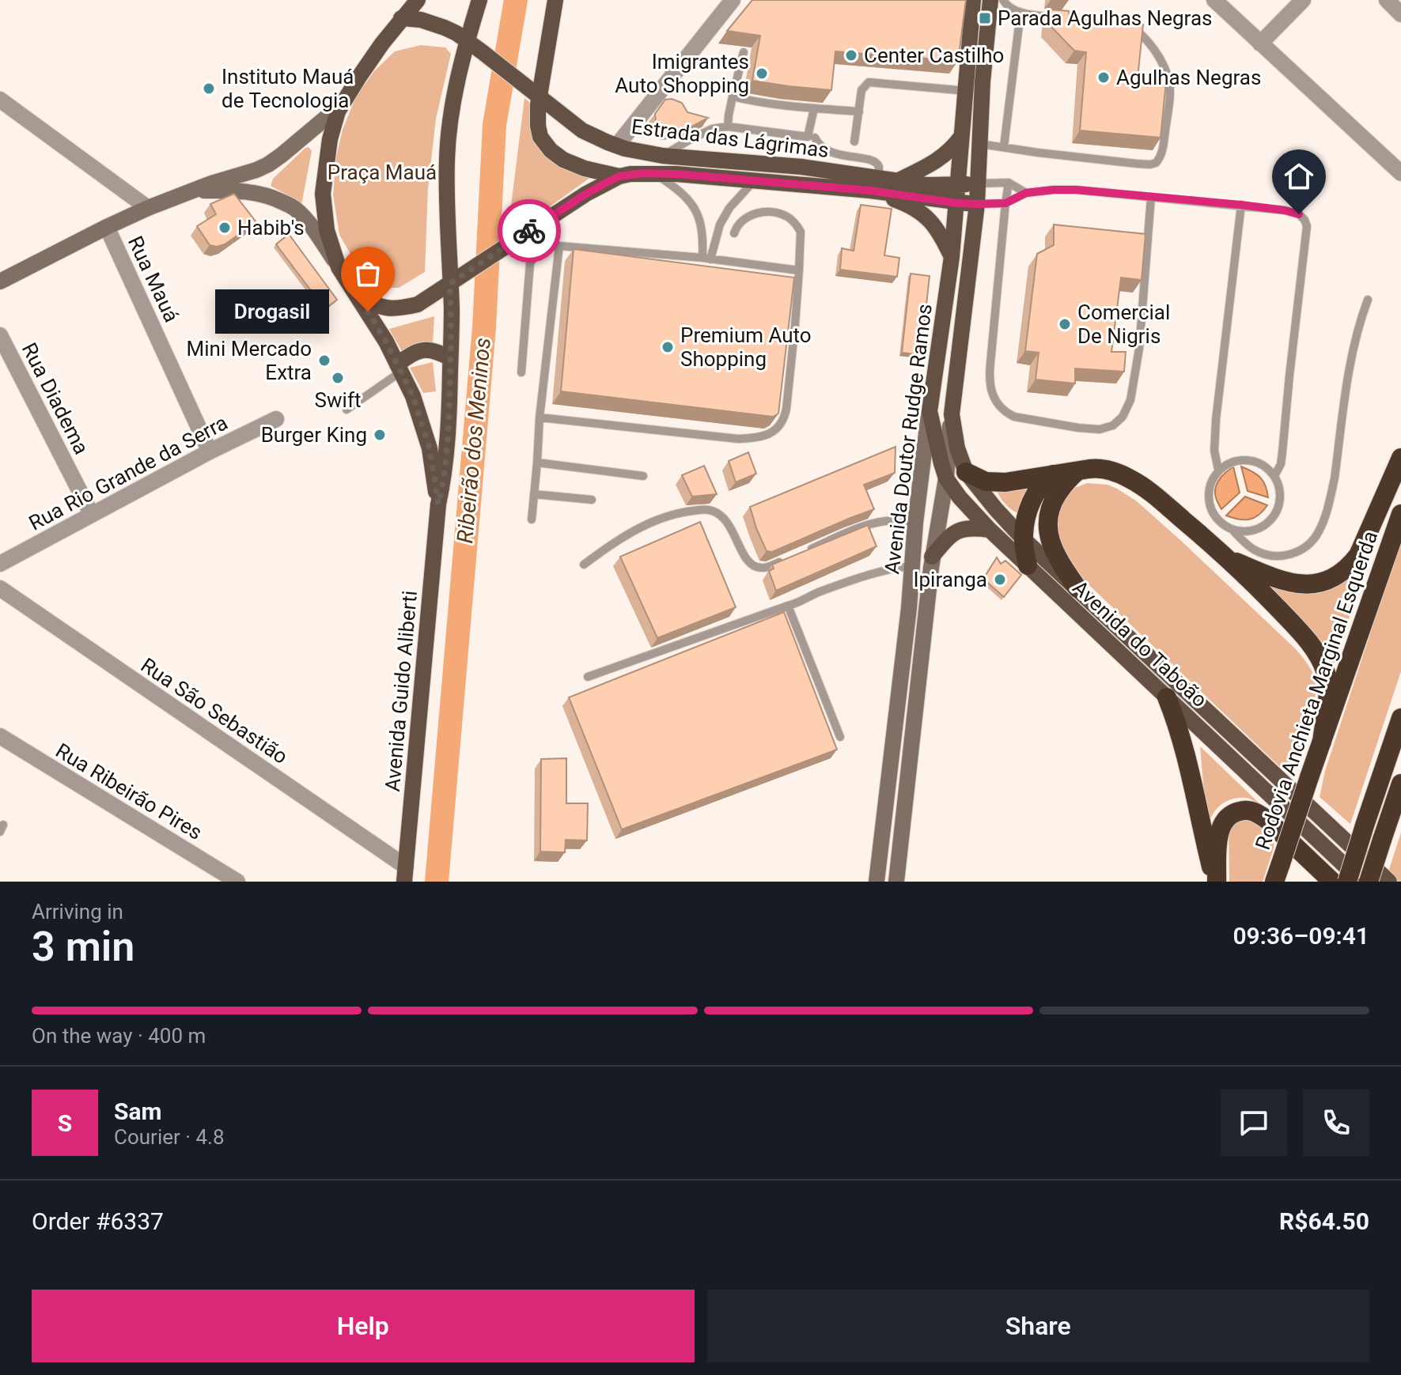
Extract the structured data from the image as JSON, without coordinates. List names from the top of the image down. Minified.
{"streets":{"highway":["Rodovia Anchieta Marginal Esquerda"],"main road":["Estrada das Lágrimas","Avenida Doutor Rudge Ramos","Avenida do Taboão","Avenida Guido Aliberti"],"street":["Rua Mauá","Rua Diadema","Rua Rio Grande da Serra","Rua São Sebastião","Rua Ribeirão Pires"]},"crossings":[["Estrada das Lágrimas","Avenida Doutor Rudge Ramos"],["Estrada das Lágrimas","Avenida Guido Aliberti"],["Rua Mauá","Rua Rio Grande da Serra"],["Rua Diadema","Rua Rio Grande da Serra"],["Avenida Doutor Rudge Ramos","Avenida do Taboão"],["Avenida Guido Aliberti","Rua São Sebastião"]],"water":["Ribeirão dos Meninos"],"parks":["Praça Mauá"],"places":{"transit":["Parada Agulhas Negras"],"other":["Center Castilho","Imigrantes Auto Shopping","Agulhas Negras","Instituto Mauá de Tecnologia","Habib's","Drogasil","Comercial De Nigris","Premium Auto Shopping","Mini Mercado Extra","Swift","Burger King","Ipiranga"]},"page":{"bubble":"Drogasil","heading":["3 min","Arriving in","09:36–09:41"],"panel":["Sam","Courier · 4.8","Order #6337","R$64.50"],"bar":"On the way · 400 m","round":"S","buttons":["Help","Share"]}}
